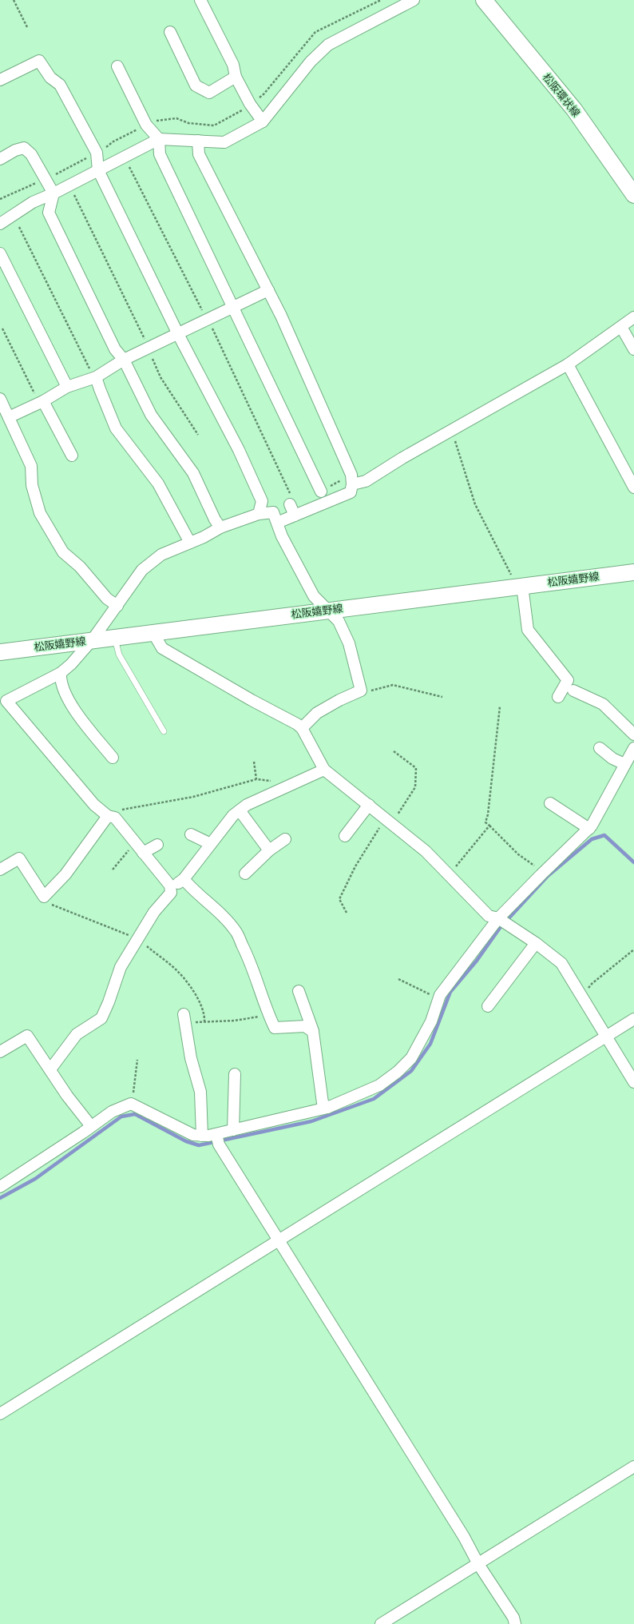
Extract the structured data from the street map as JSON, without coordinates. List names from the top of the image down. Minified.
{"streets":{"main road":["松阪環状線","松阪嬉野線"]}}
